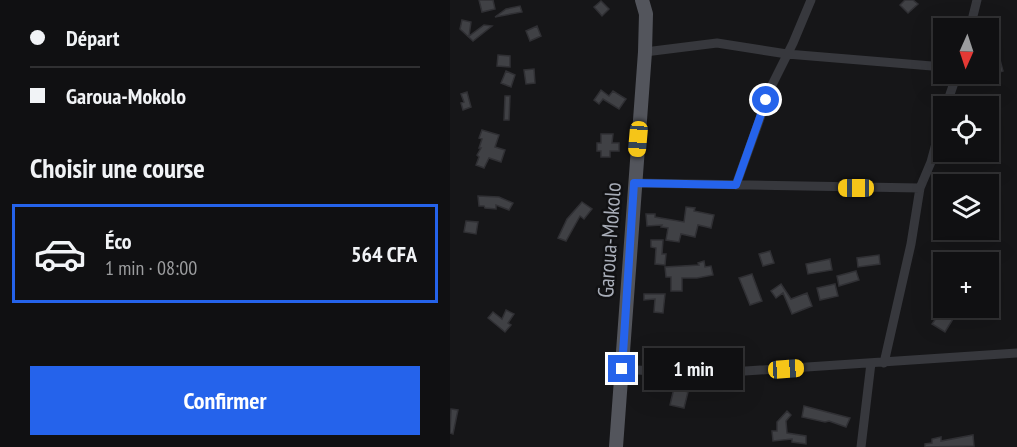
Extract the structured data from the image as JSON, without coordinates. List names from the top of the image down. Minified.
{"streets":{"main road":["Garoua-Mokolo"]},"north":"bottom","page":{"banner":["Départ","Garoua-Mokolo"],"map_buttons":"+","heading":"Choisir une course","list":[{"name":"Éco","note":"1 min · 08:00","value":"564 CFA"}],"bubble":"1 min","buttons":"Confirmer"}}
